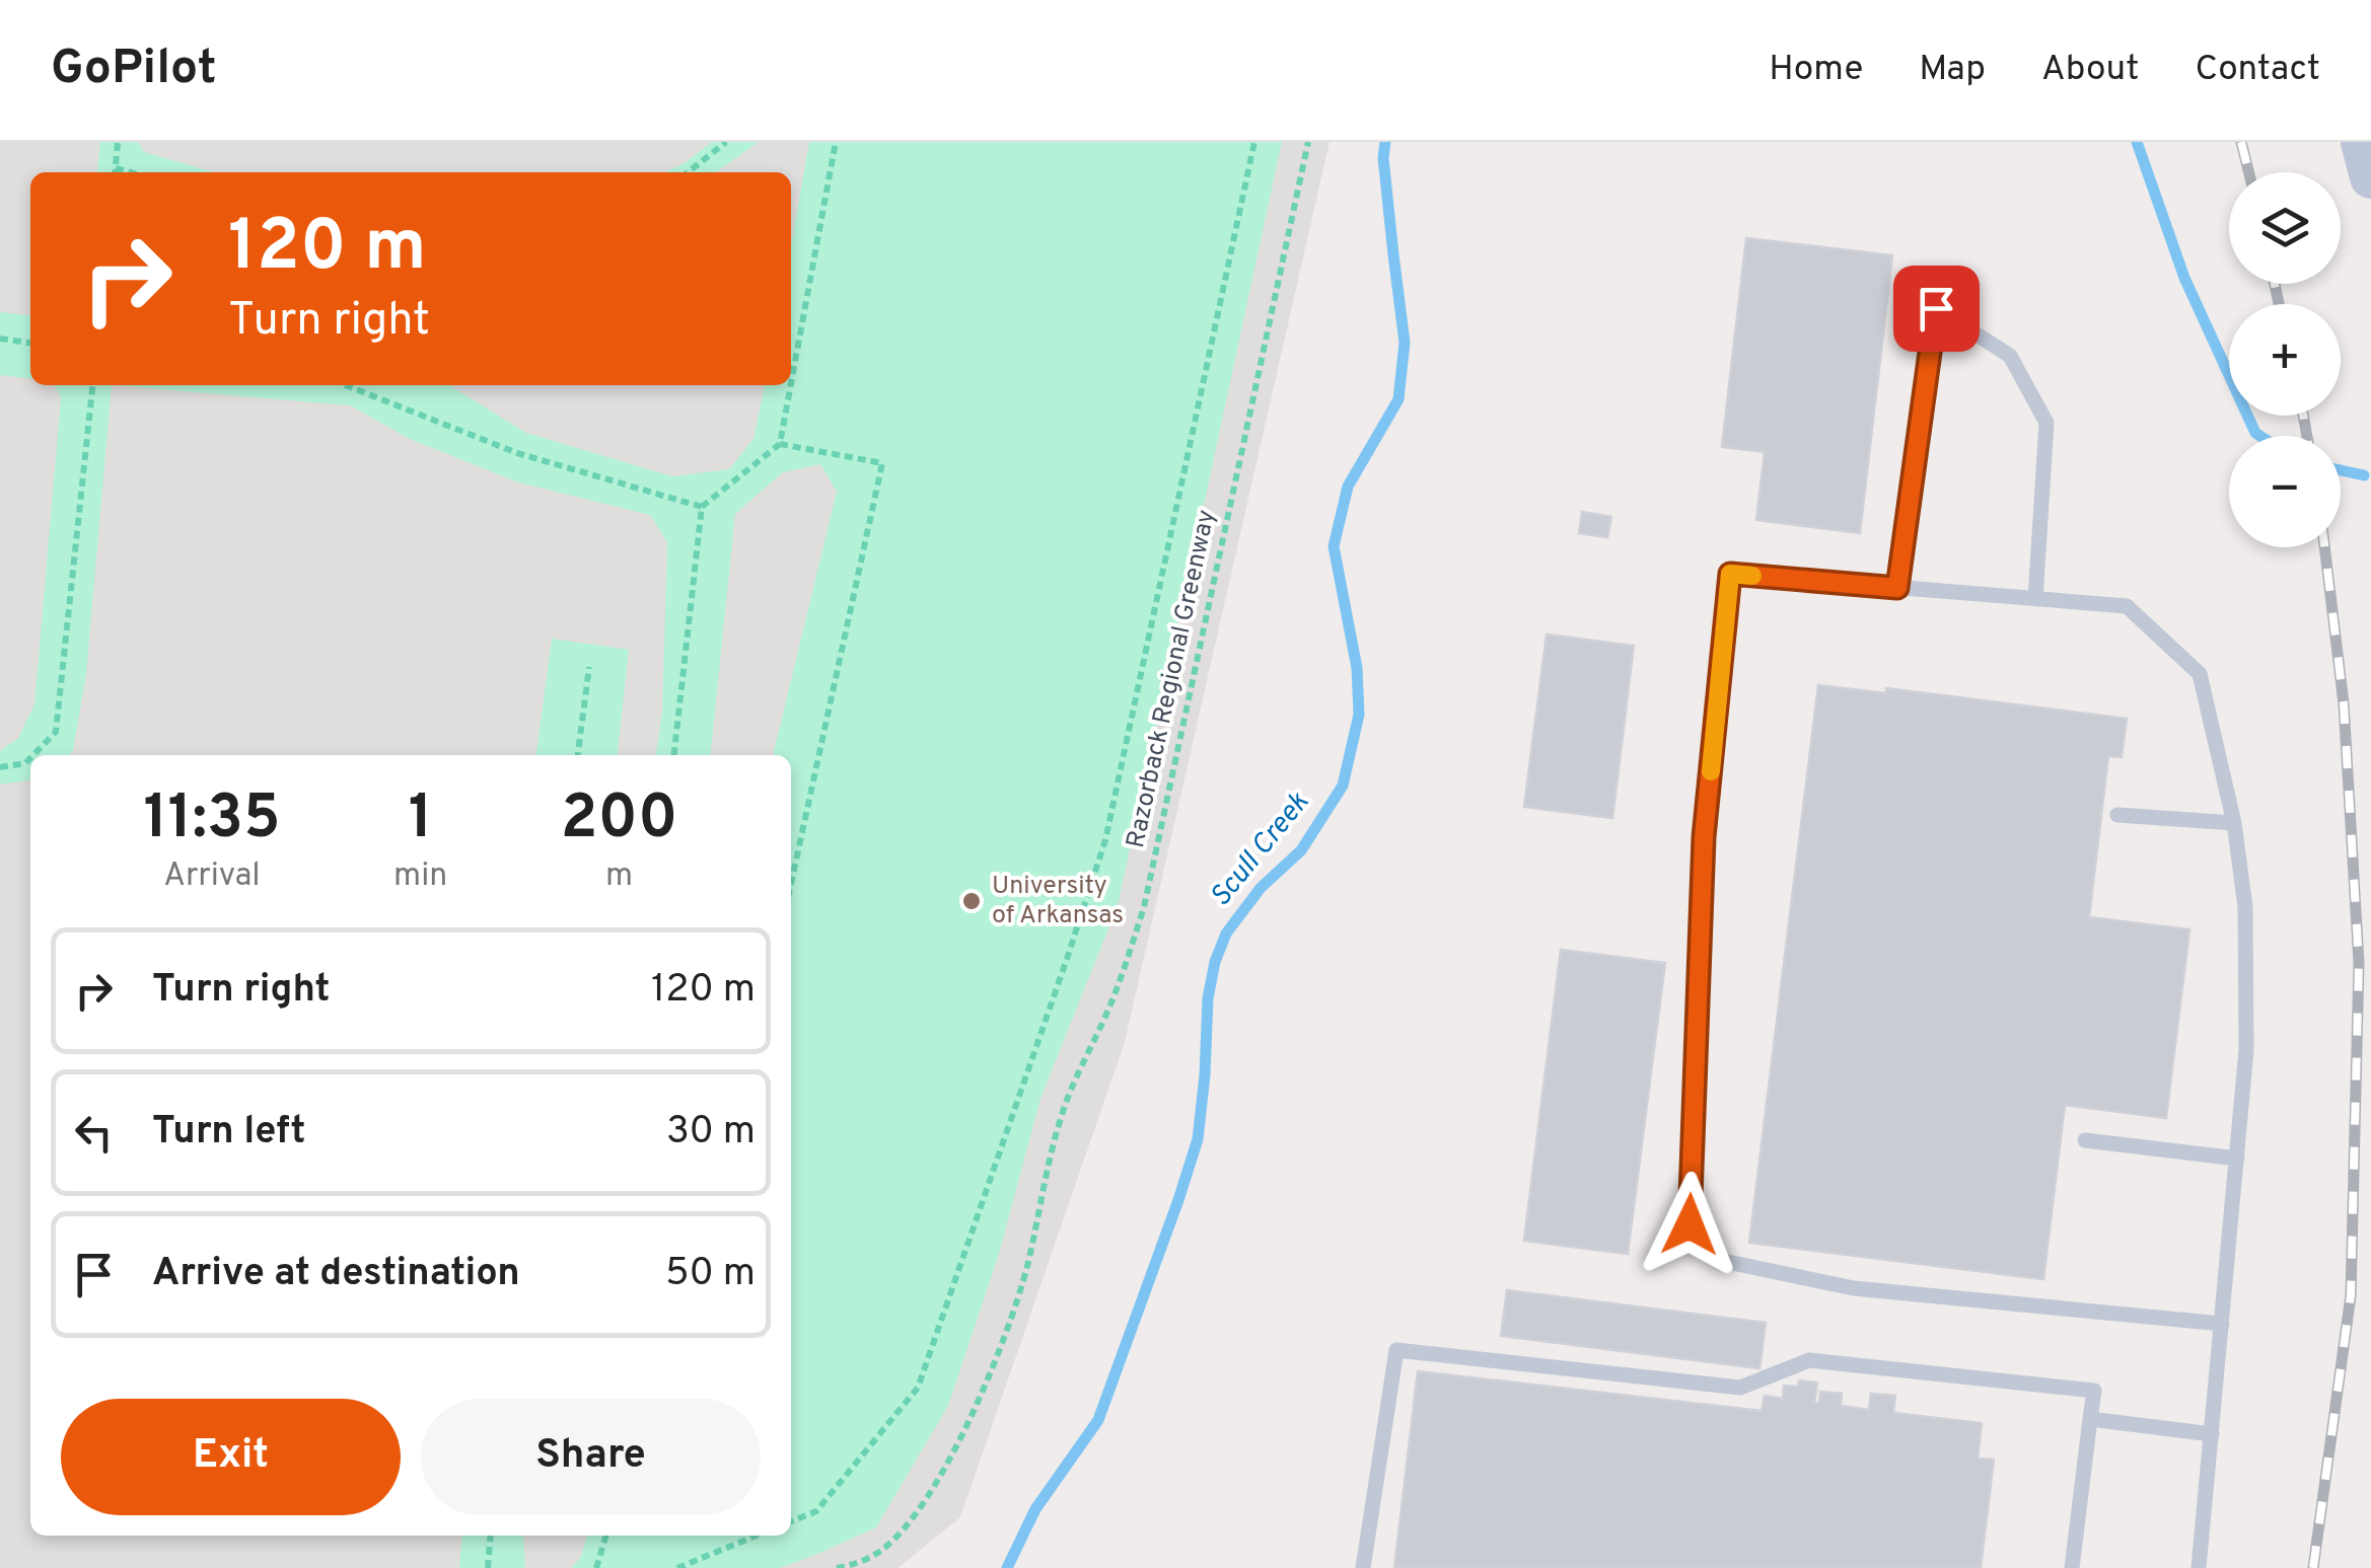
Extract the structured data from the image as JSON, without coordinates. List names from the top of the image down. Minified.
{"streets":{"path":["Razorback Regional Greenway"]},"water":["Scull Creek"],"places":["University of Arkansas"],"page":{"header":"GoPilot","nav":["Home","Map","About","Contact"],"map_buttons":["+","−"],"turn":["120 m","Turn right"],"eta":["11:35","Arrival","1","min","200","m"],"list":[{"name":"Turn right","value":"120 m"},{"name":"Turn left","value":"30 m"},{"name":"Arrive at destination","value":"50 m"}],"buttons":["Exit","Share"]}}
